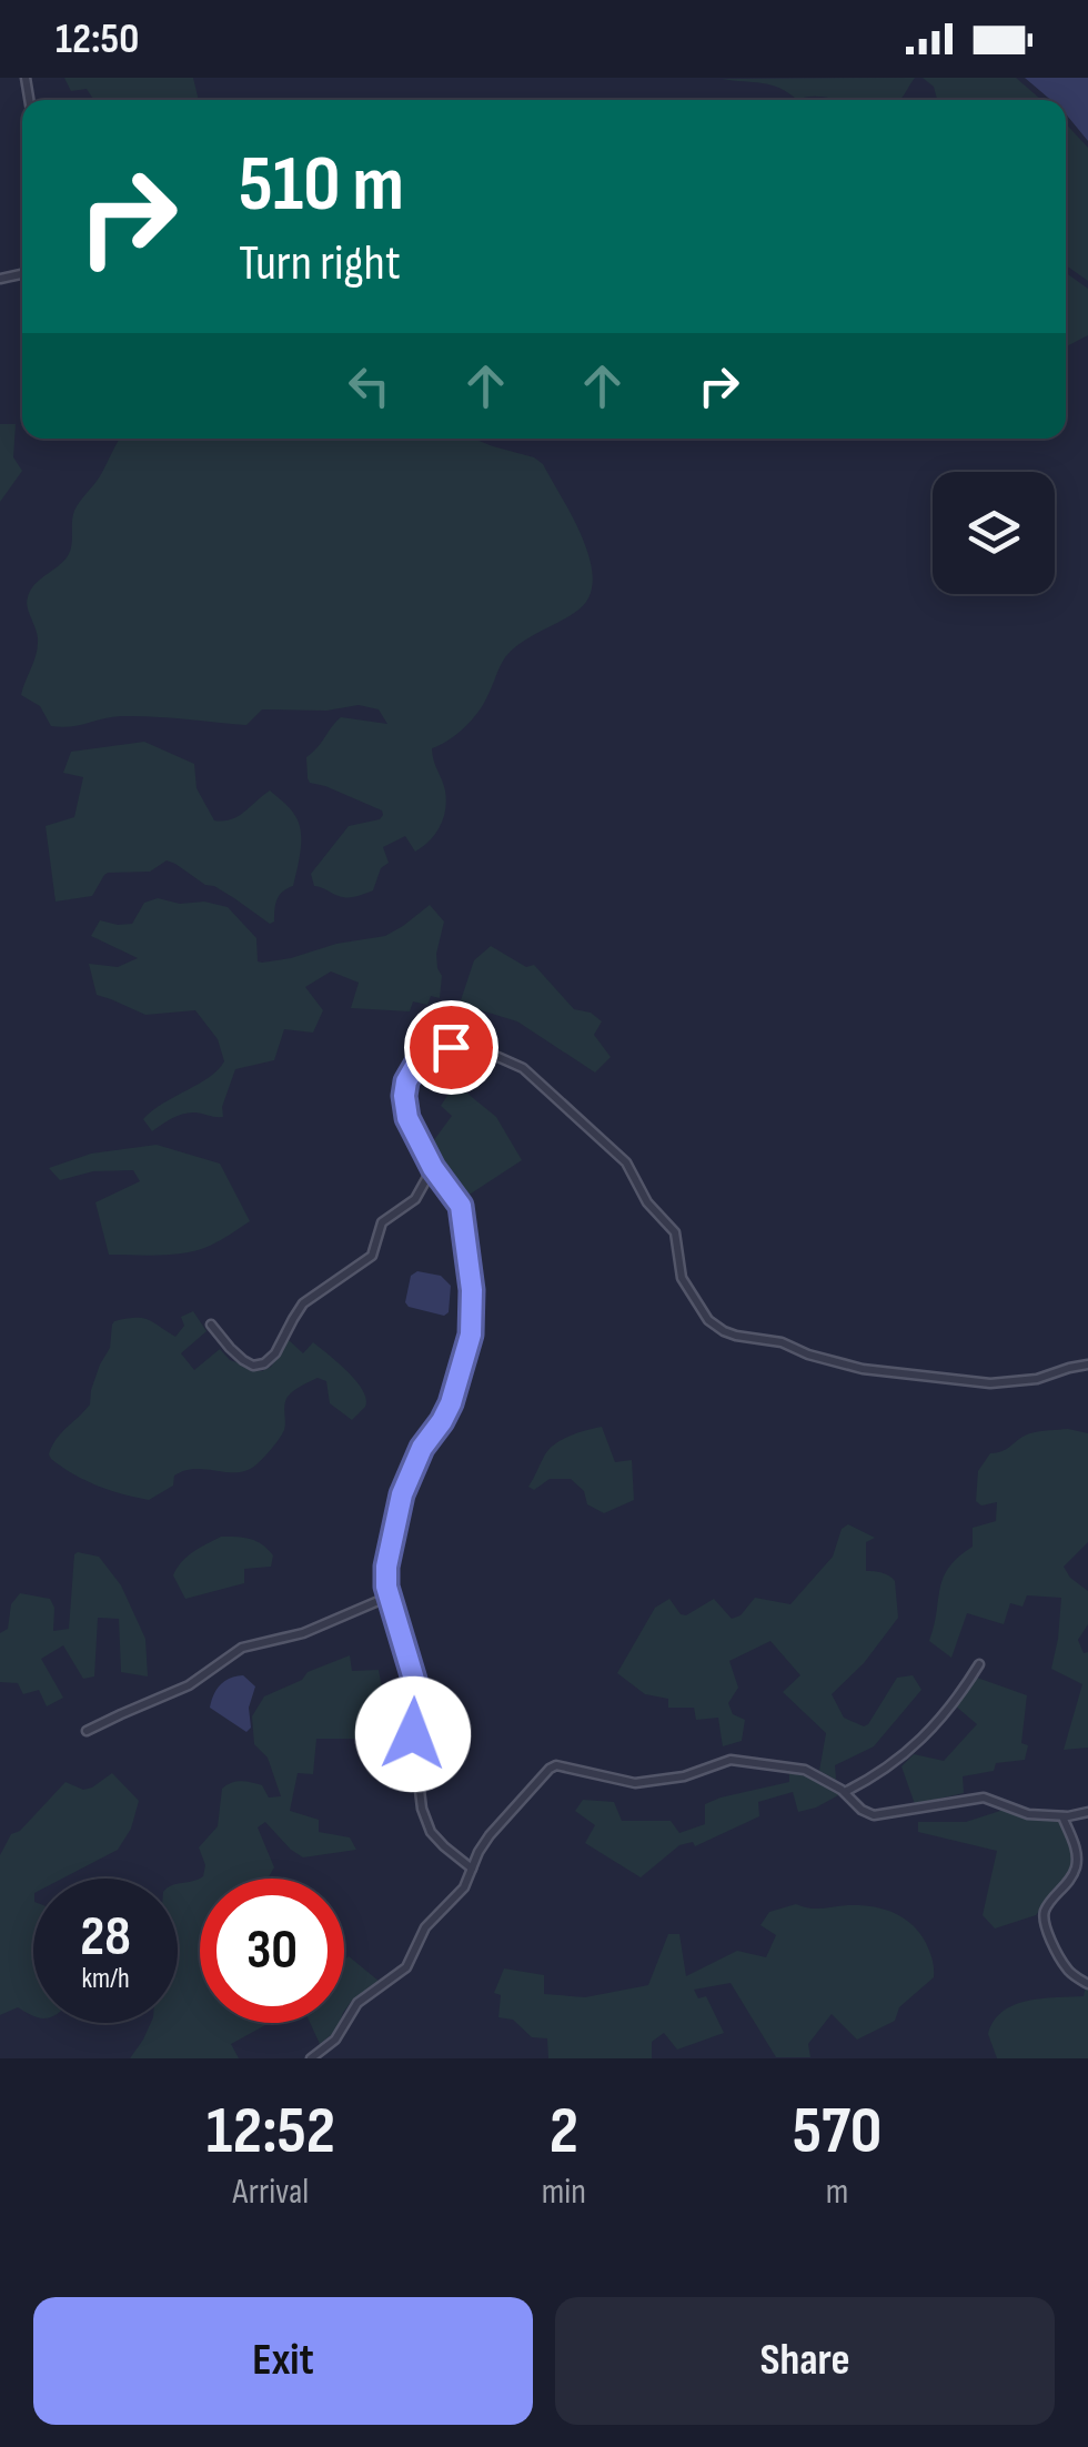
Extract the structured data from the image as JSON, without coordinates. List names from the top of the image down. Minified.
{"page":{"status":"12:50","turn":["510 m","Turn right"],"speed":"28 km/h","limit":"30","eta":["12:52","Arrival","2","min","570","m"],"buttons":["Exit","Share"]}}
